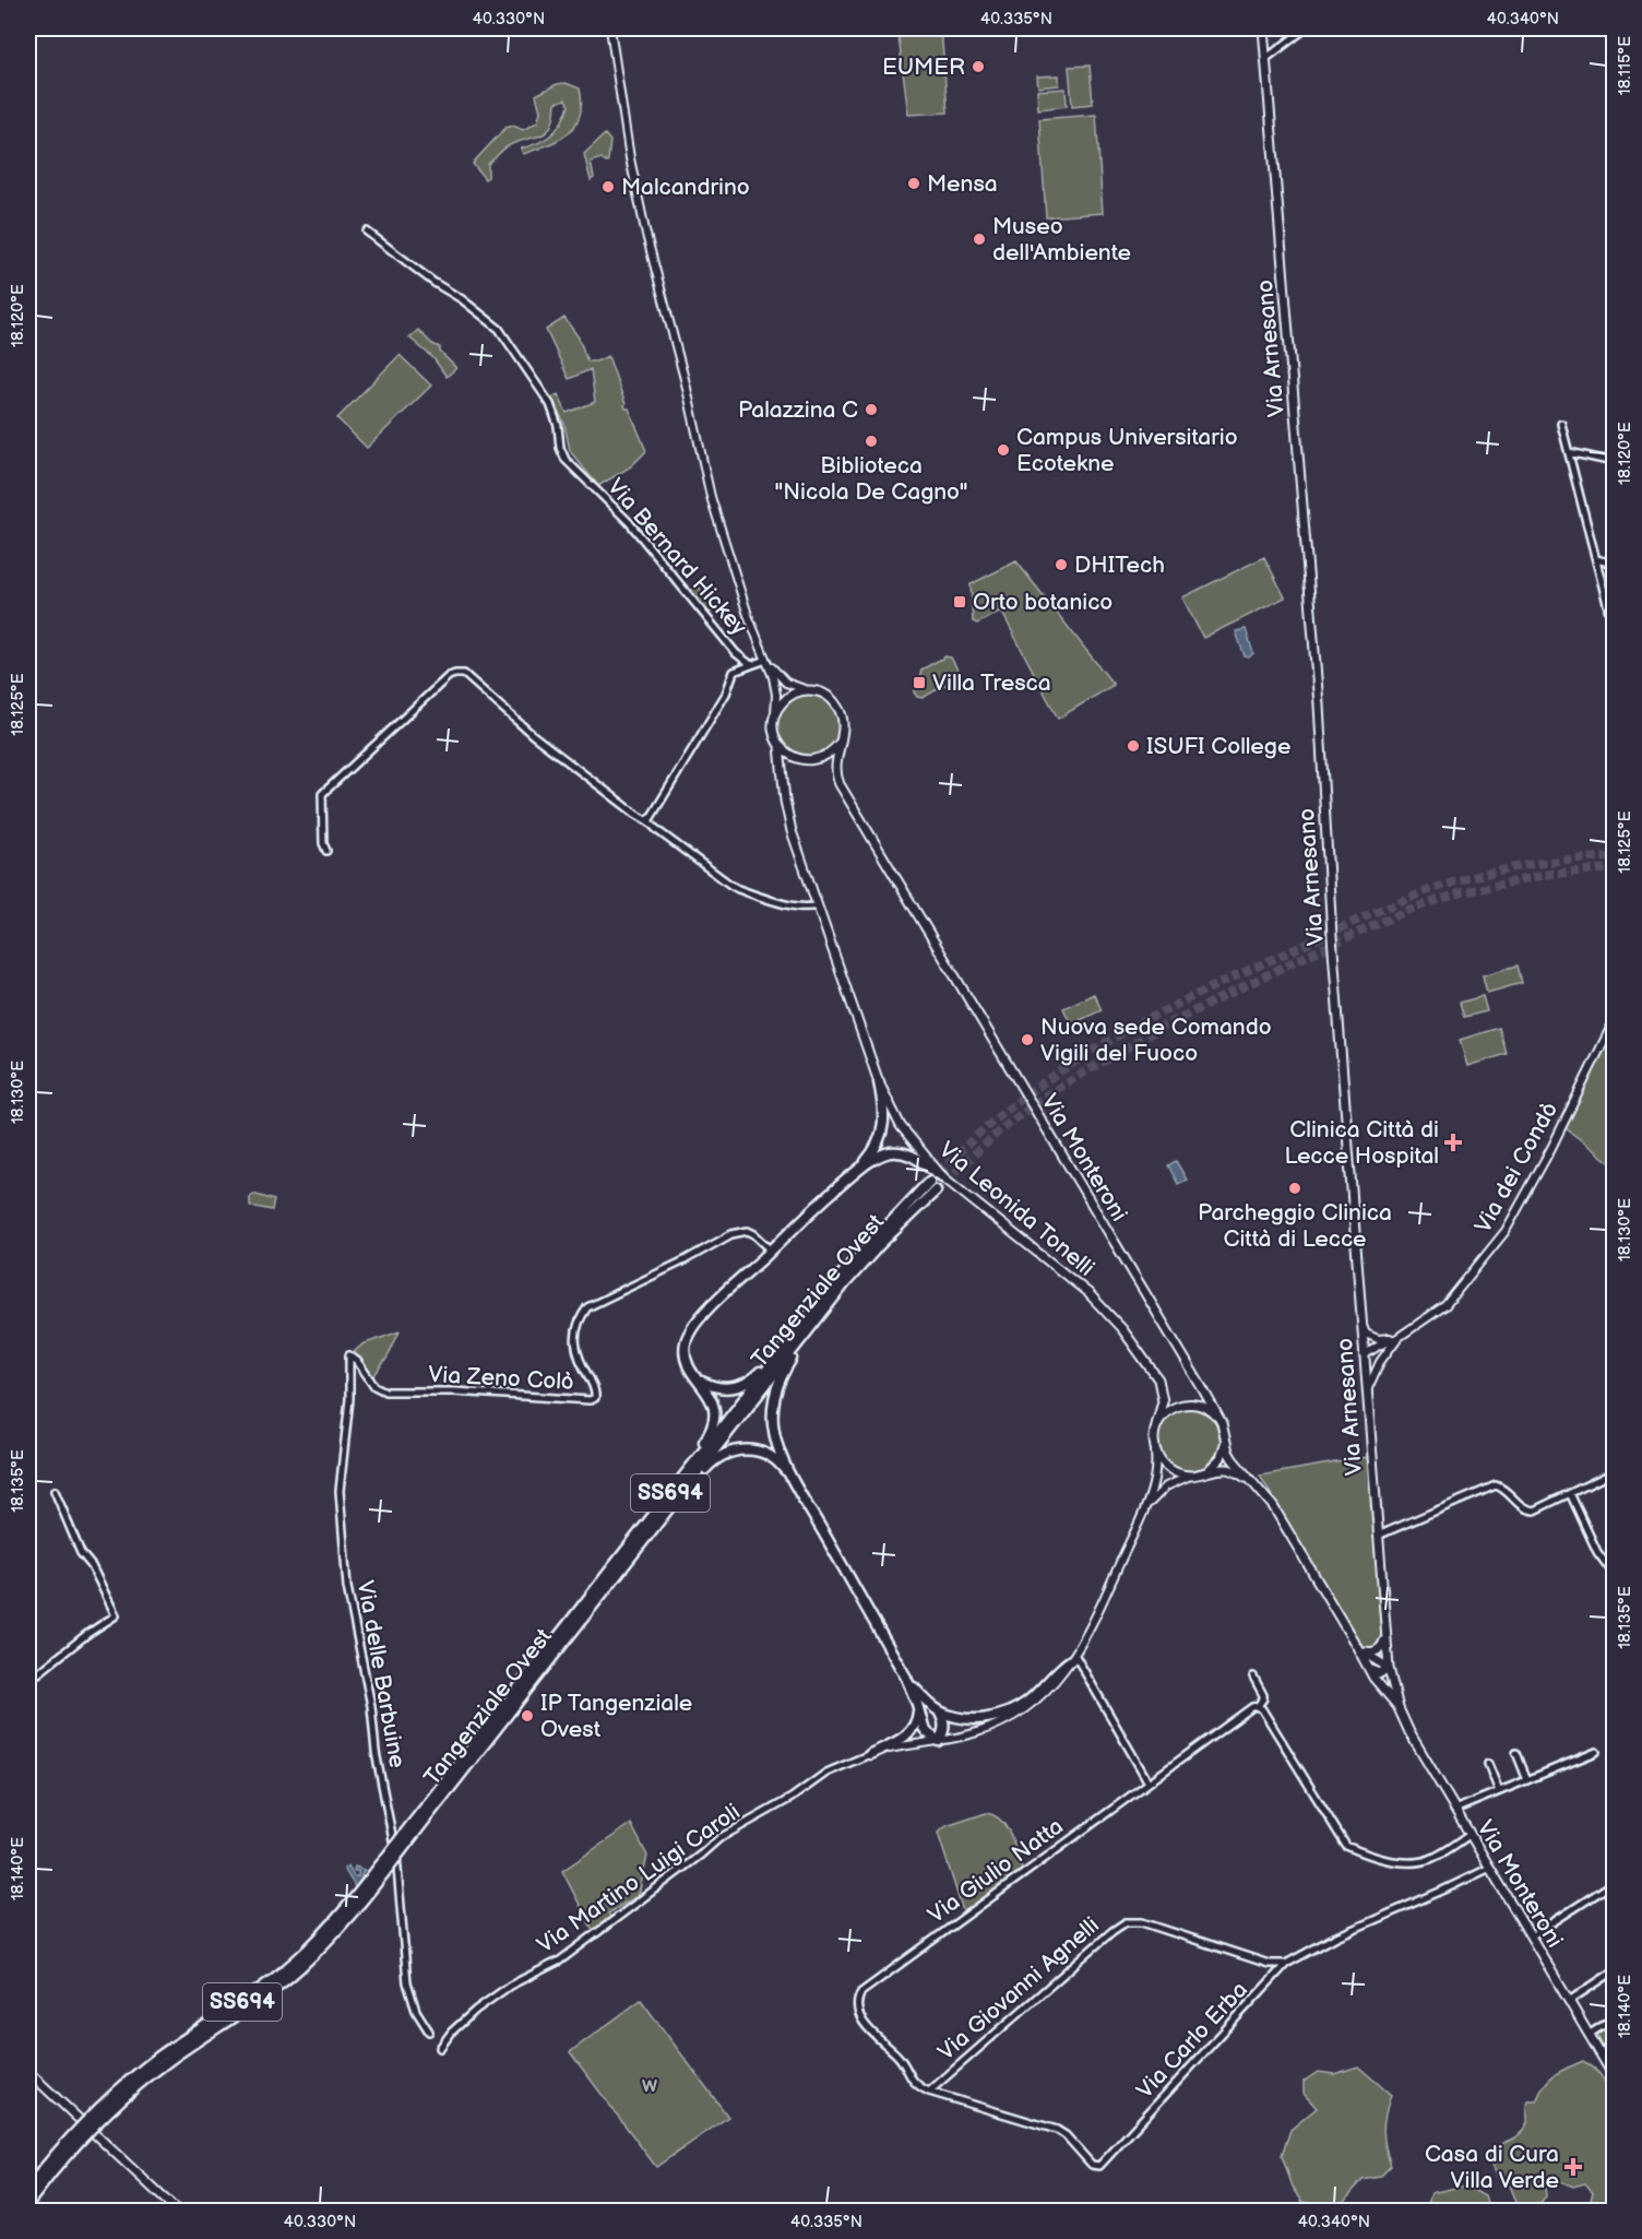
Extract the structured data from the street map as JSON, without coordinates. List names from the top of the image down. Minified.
{"streets":{"highway":["Tangenziale Ovest","SS694"],"main road":["Via Arnesano","Via Monteroni","Via Leonida Tonelli"],"street":["Via Bernard Hickey","Via dei Condò","Via Zeno Colò","Via delle Barbuine","Via Giulio Natta","Via Martino Luigi Caroli","Via Giovanni Agnelli","Via Carlo Erba"]},"crossings":[["Via Arnesano","Via Monteroni"],["Via Arnesano","Via dei Condò"],["Via Monteroni","Via Leonida Tonelli"],["Via Monteroni","Via Martino Luigi Caroli"],["Via Monteroni","Via Carlo Erba"],["Via Leonida Tonelli","Via Martino Luigi Caroli"],["Via Zeno Colò","Via delle Barbuine"],["Via Giulio Natta","Via Giovanni Agnelli"],["Via Giulio Natta","Via Carlo Erba"],["Via Giovanni Agnelli","Via Carlo Erba"]],"parks":["w"],"places":{"other":["EUMER","Mensa","Malcandrino","Museo dell'Ambiente","Palazzina C","Biblioteca \"Nicola De Cagno\"","Campus Universitario Ecotekne","DHITech","ISUFI College","Nuova sede Comando Vigili del Fuoco","Parcheggio Clinica Città di Lecce","IP Tangenziale Ovest"],"transit":["Orto botanico","Villa Tresca"],"health":["Clinica Città di Lecce Hospital","Casa di Cura Villa Verde"]},"coordinates":["40.330°N","40.335°N","40.340°N","18.115°E","18.120°E","18.125°E","18.130°E","18.135°E","18.140°E"]}
